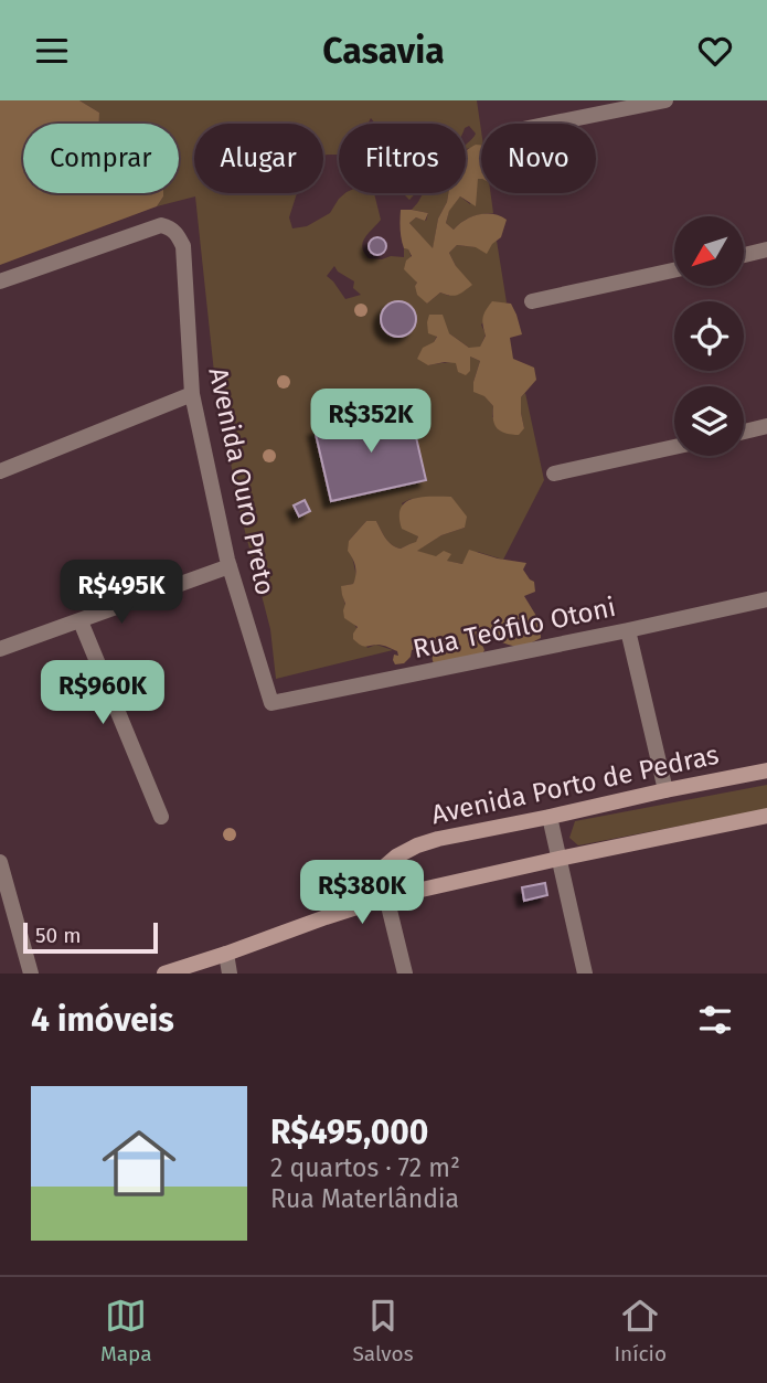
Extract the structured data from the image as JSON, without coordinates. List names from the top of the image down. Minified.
{"streets":{"main road":["Avenida Porto de Pedras"],"street":["Avenida Ouro Preto","Rua Teófilo Otoni"]},"crossings":[["Avenida Ouro Preto","Rua Teófilo Otoni"]],"scale_bar":"50 m","north":"bottom left","page":{"header":"Casavia","chip":["Comprar","Alugar","Filtros","Novo"],"price":["R$352K","R$495K","R$960K","R$380K"],"scale":"50 m","heading":"4 imóveis","list":[{"name":"R$495,000","note":"2 quartos · 72 m² · Rua Materlândia"}],"tabs":["Mapa","Salvos","Início"]}}
